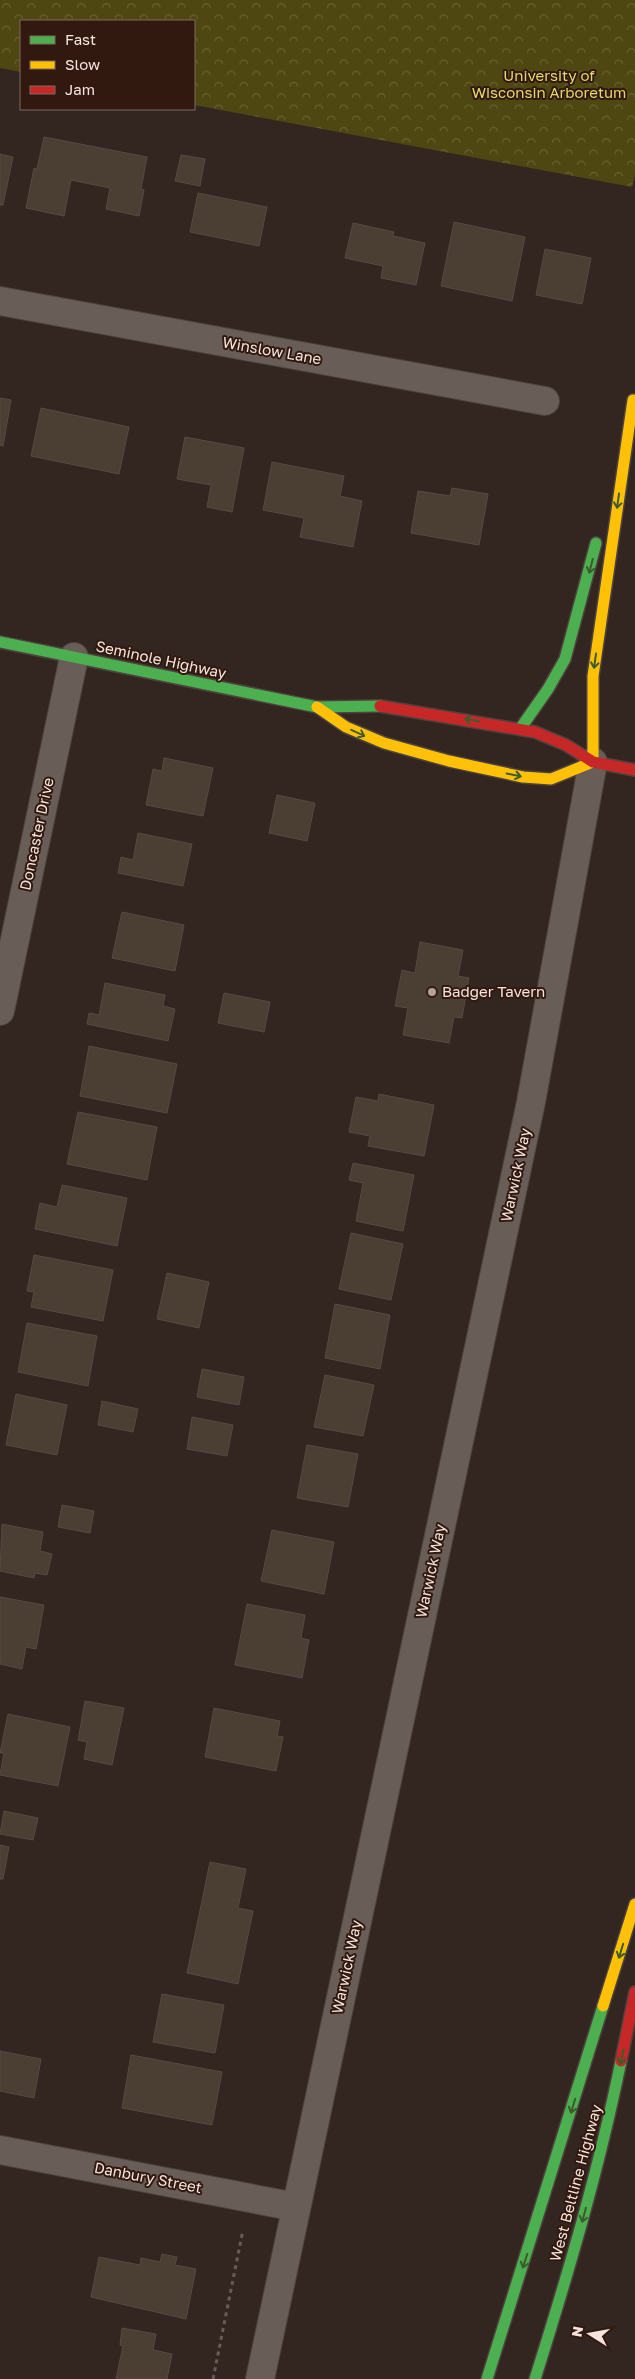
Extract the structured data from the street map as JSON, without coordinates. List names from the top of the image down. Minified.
{"streets":{"main road":["Seminole Highway","West Beltline Highway"],"street":["Winslow Lane","Doncaster Drive","Warwick Way","Danbury Street"]},"crossings":[["Seminole Highway","Doncaster Drive"],["Seminole Highway","Warwick Way"],["Warwick Way","Danbury Street"]],"parks":["University of Wisconsin Arboretum"],"places":["Badger Tavern"],"legend":["Fast","Slow","Jam"],"north":"left"}
